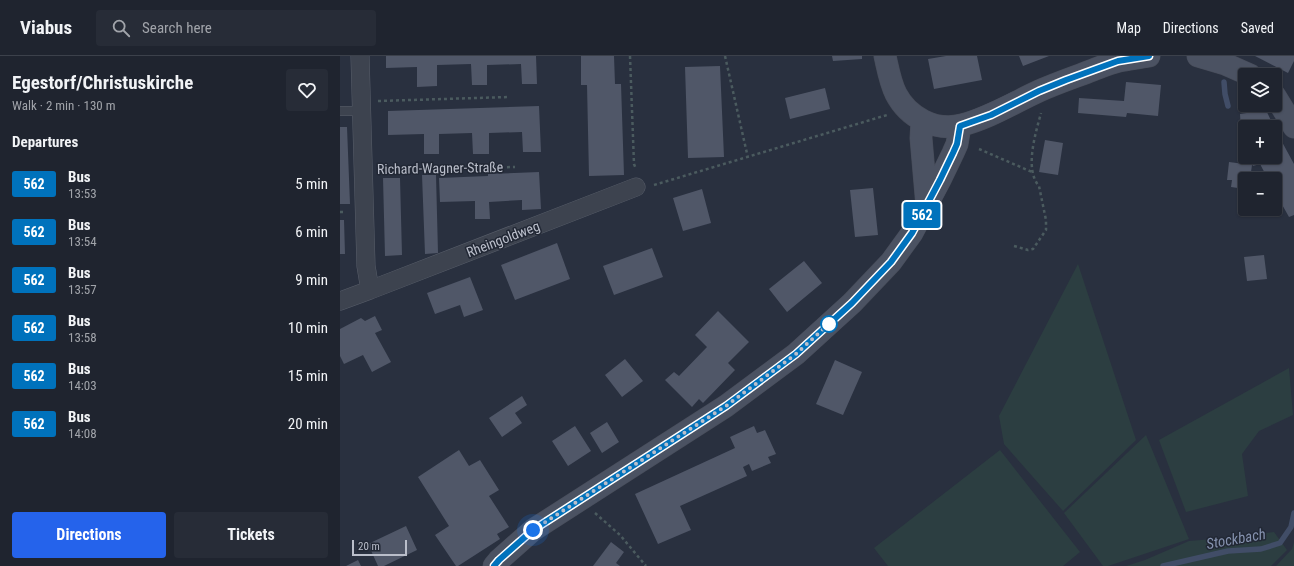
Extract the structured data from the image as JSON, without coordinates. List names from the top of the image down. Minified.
{"streets":{"street":["Richard-Wagner-Straße","Rheingoldweg"]},"crossings":[["Richard-Wagner-Straße","Rheingoldweg"]],"water":["Stockbach"],"lines":["bus line 562"],"scale_bar":"20 m","page":{"header":"Viabus","search":"Search here","nav":["Map","Directions","Saved"],"heading":[["Egestorf/Christuskirche","Walk · 2 min · 130 m"],"Departures"],"on_map":"562","map_buttons":["+","−"],"list":[{"mark":"562","name":"Bus","note":"13:53","value":"5 min"},{"mark":"562","name":"Bus","note":"13:54","value":"6 min"},{"mark":"562","name":"Bus","note":"13:57","value":"9 min"},{"mark":"562","name":"Bus","note":"13:58","value":"10 min"},{"mark":"562","name":"Bus","note":"14:03","value":"15 min"},{"mark":"562","name":"Bus","note":"14:08","value":"20 min"}],"buttons":["Directions","Tickets"],"scale":"20 m"}}
